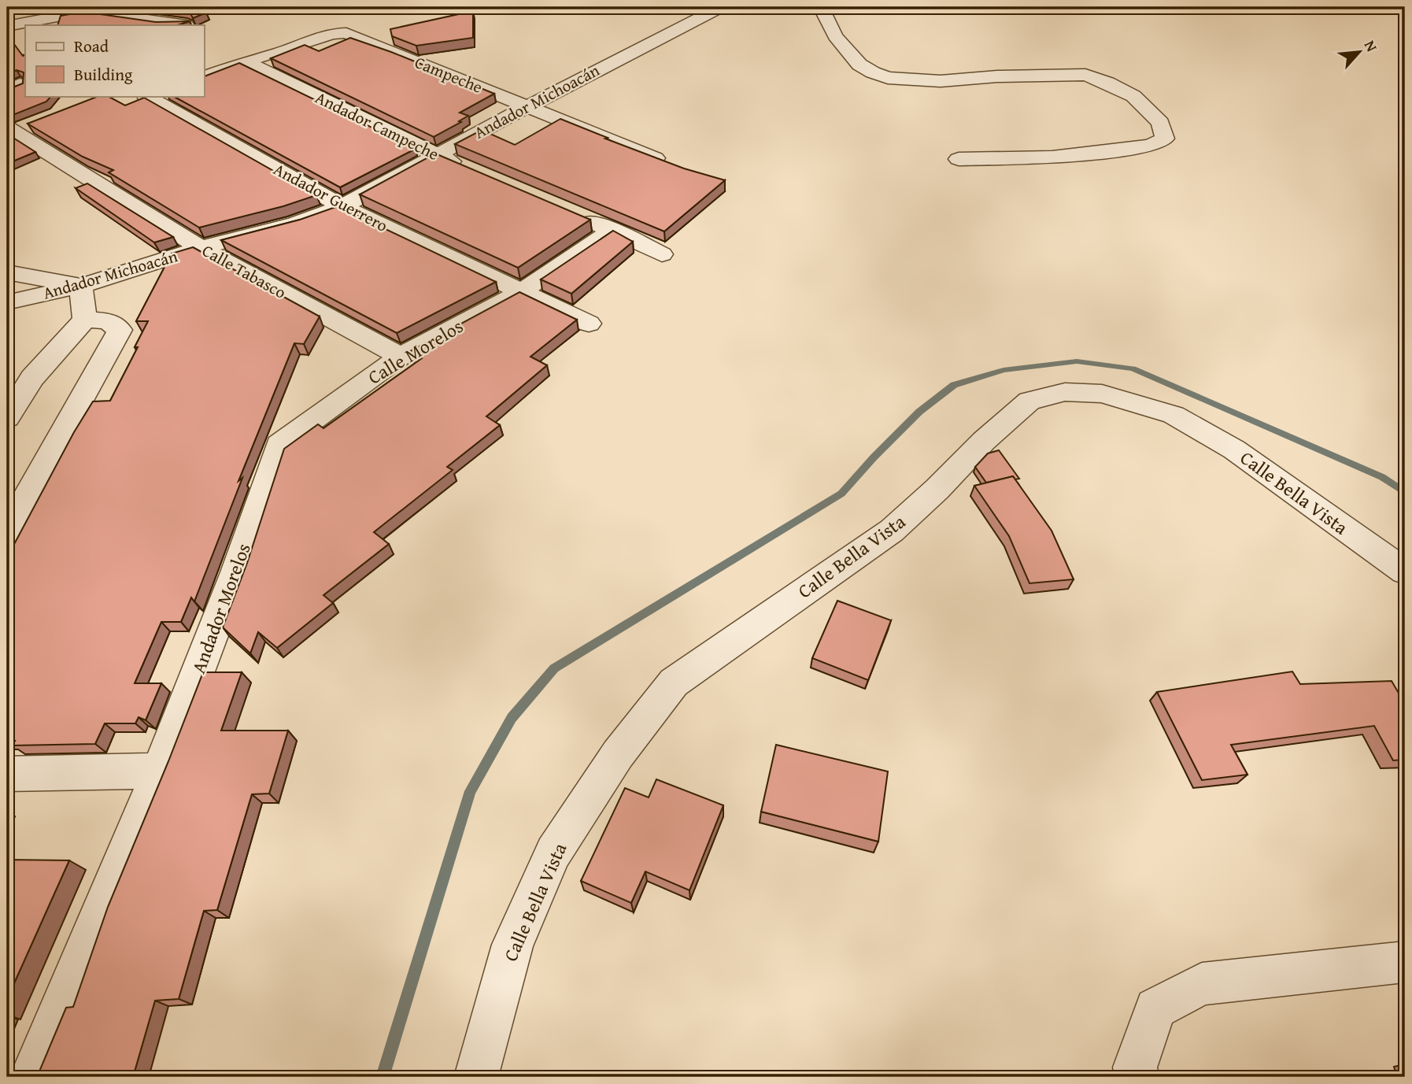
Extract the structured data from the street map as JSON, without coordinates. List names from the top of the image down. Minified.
{"streets":{"street":["Campeche","Andador Michoacán","Andador Campeche","Andador Guerrero","Calle Tabasco","Calle Morelos","Calle Bella Vista","Andador Morelos"]},"crossings":[["Campeche","Andador Michoacán"],["Campeche","Andador Campeche"],["Andador Michoacán","Andador Campeche"],["Andador Michoacán","Andador Guerrero"],["Andador Michoacán","Calle Tabasco"],["Andador Guerrero","Calle Morelos"],["Calle Tabasco","Calle Morelos"],["Calle Morelos","Andador Morelos"]],"legend":["Road","Building"],"north":"top right"}
